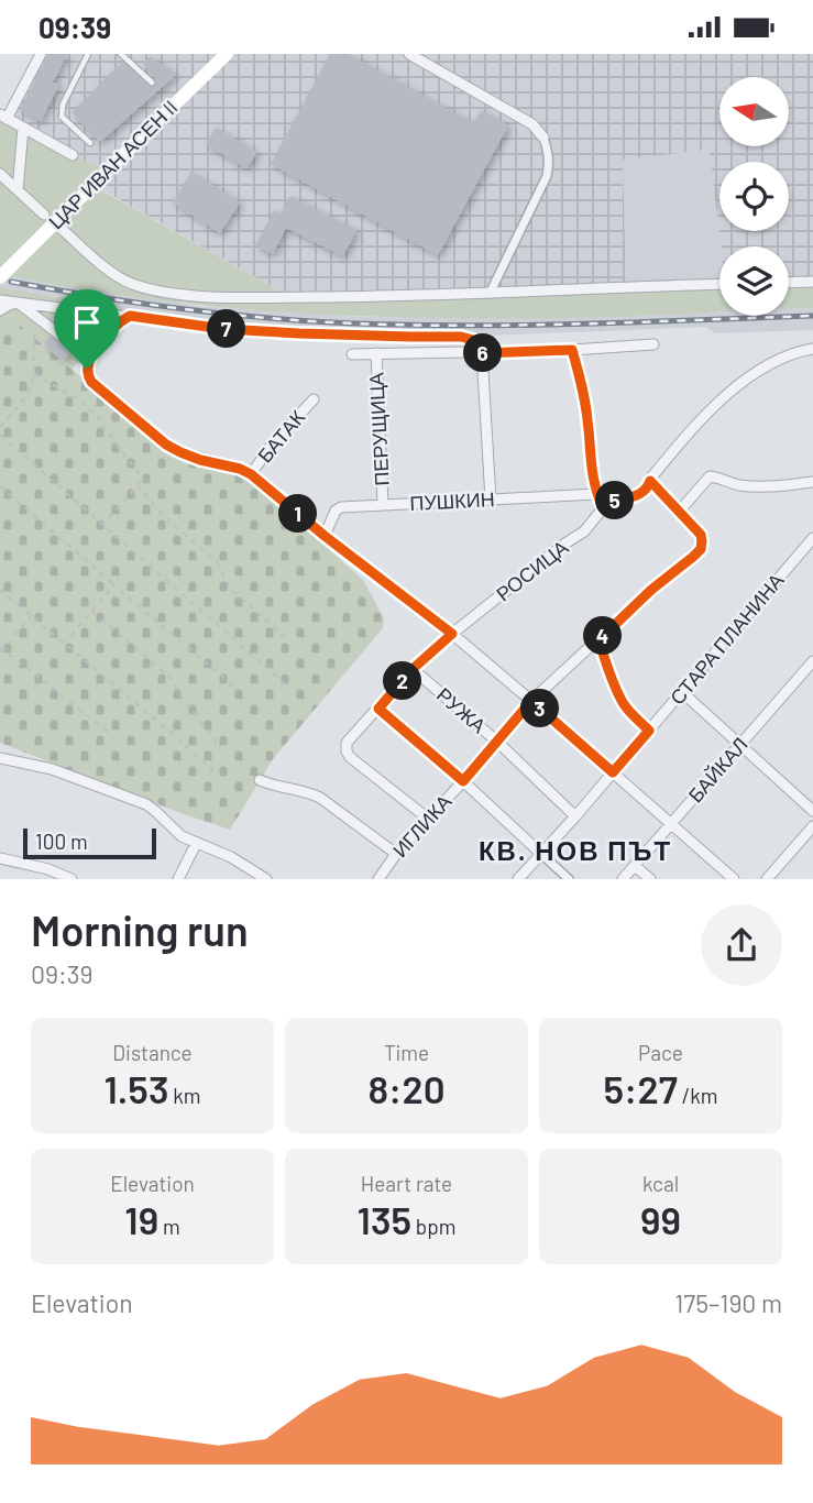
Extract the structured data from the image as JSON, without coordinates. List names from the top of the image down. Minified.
{"streets":{"main road":["ЦАР ИВАН АСЕН II"],"street":["ПЕРУЩИЦА","БАТАК","ПУШКИН","РОСИЦА","СТАРА ПЛАНИНА","РУЖА","БАЙКАЛ","ИГЛИКА"]},"crossings":[["ПЕРУЩИЦА","ПУШКИН"],["РОСИЦА","РУЖА"],["РОСИЦА","ИГЛИКА"],["СТАРА ПЛАНИНА","РУЖА"],["РУЖА","ИГЛИКА"]],"districts":["КВ. НОВ ПЪТ"],"scale_bar":"100 m","north":"left","page":{"status":"09:39","pins":["7","6","5","1","4","2","3"],"scale":"100 m","heading":["Morning run","09:39"],"stats":[["Distance","1.53 km"],["Time","8:20"],["Pace","5:27 /km"],["Elevation","19 m"],["Heart rate","135 bpm"],["kcal","99"]],"chart":["Elevation","175–190 m"]}}
